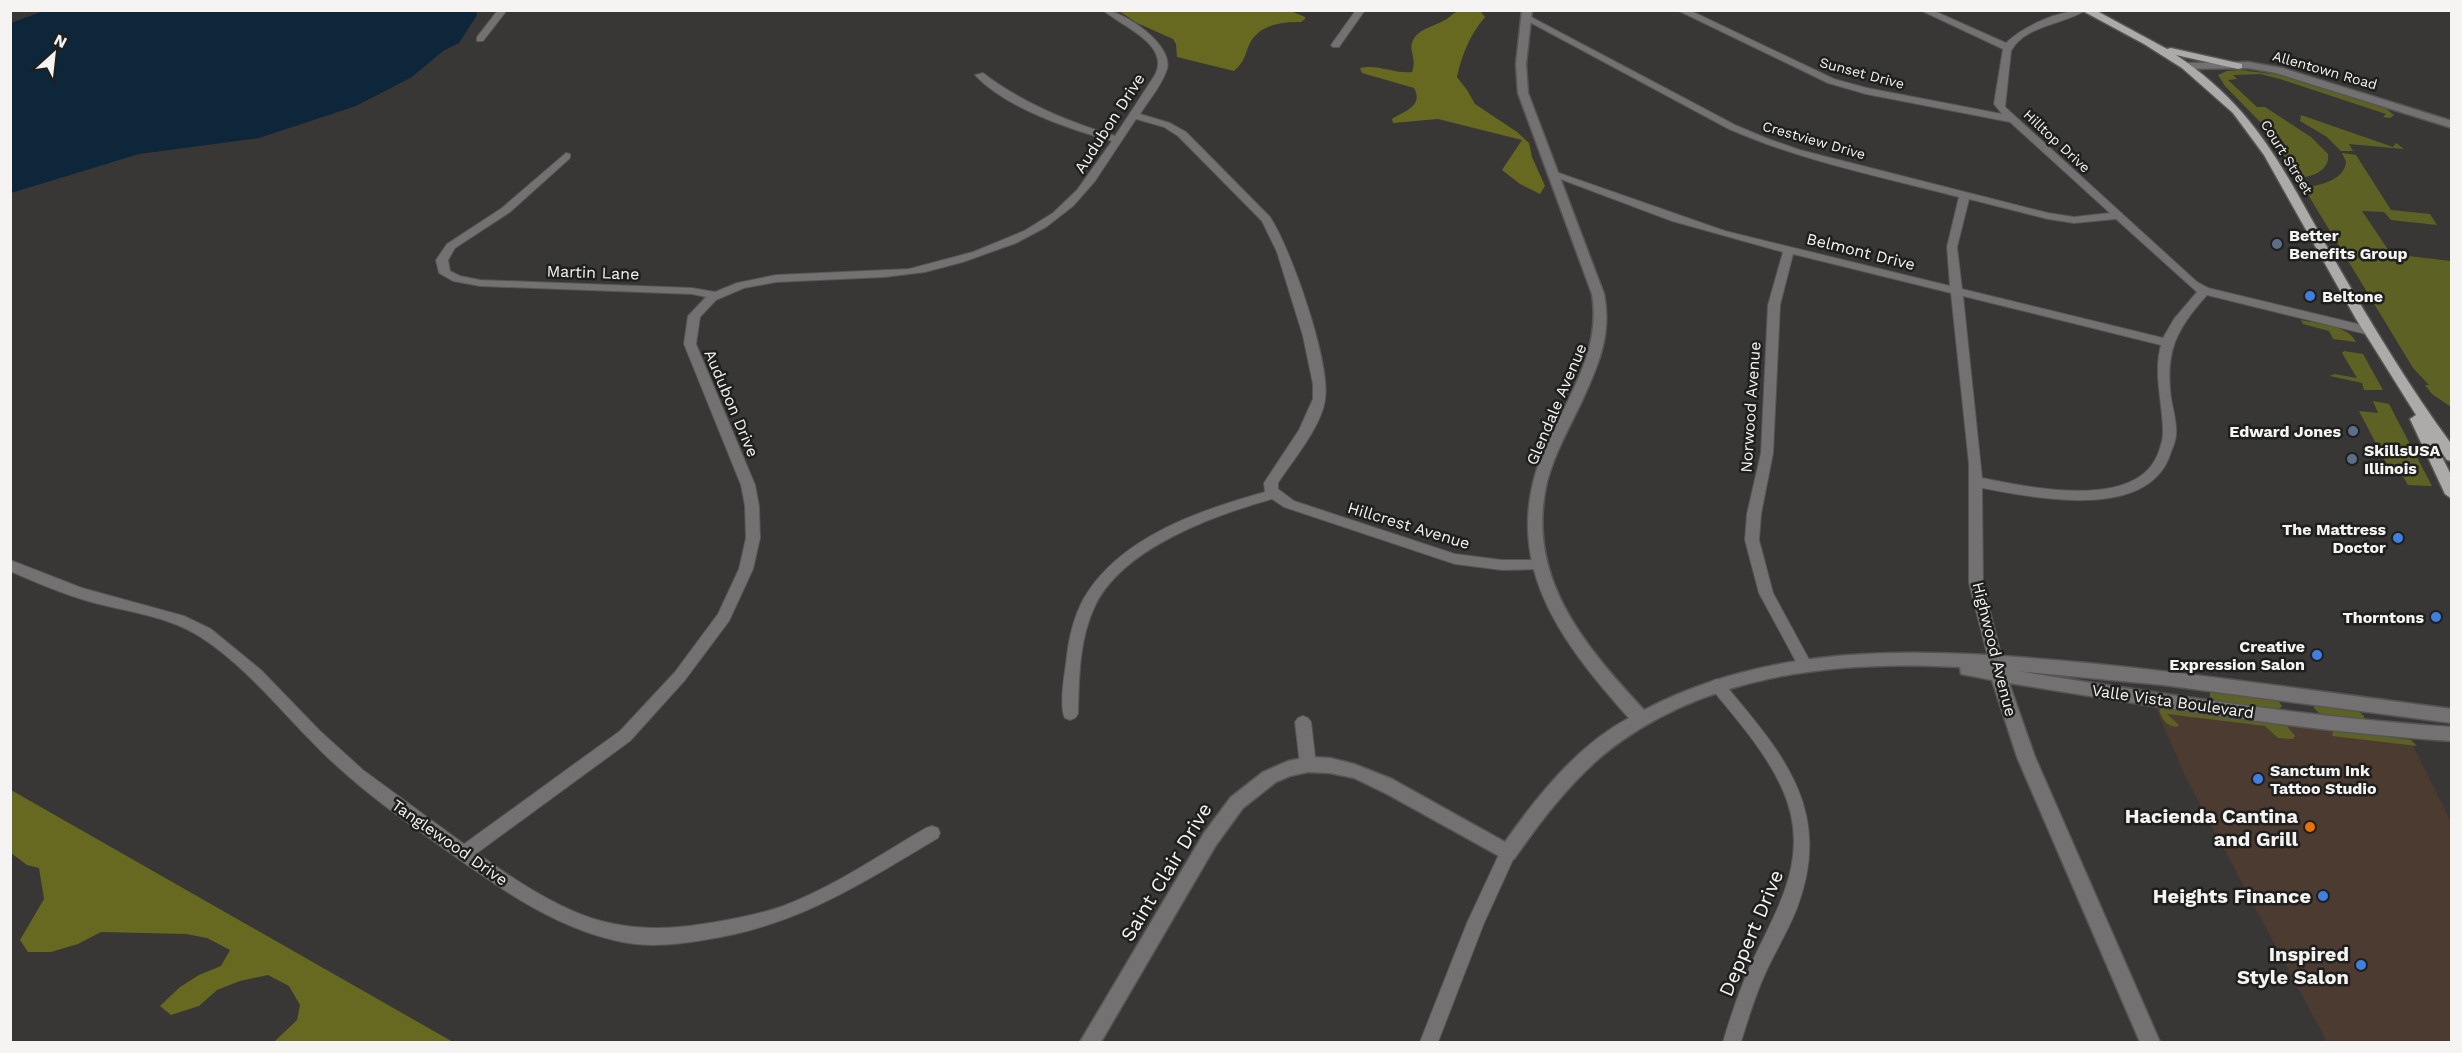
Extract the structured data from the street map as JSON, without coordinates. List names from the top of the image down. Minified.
{"streets":{"main road":["Court Street"],"street":["Allentown Road","Sunset Drive","Audubon Drive","Crestview Drive","Hilltop Drive","Belmont Drive","Martin Lane","Glendale Avenue","Norwood Avenue","Hillcrest Avenue","Highwood Avenue","Valle Vista Boulevard","Tanglewood Drive","Saint Clair Drive","Deppert Drive"]},"crossings":[["Allentown Road","Court Street"],["Sunset Drive","Hilltop Drive"],["Audubon Drive","Martin Lane"],["Audubon Drive","Tanglewood Drive"],["Crestview Drive","Hilltop Drive"],["Crestview Drive","Glendale Avenue"],["Crestview Drive","Highwood Avenue"],["Hilltop Drive","Court Street"],["Belmont Drive","Glendale Avenue"],["Belmont Drive","Norwood Avenue"],["Belmont Drive","Highwood Avenue"],["Glendale Avenue","Hillcrest Avenue"],["Glendale Avenue","Valle Vista Boulevard"],["Norwood Avenue","Valle Vista Boulevard"],["Highwood Avenue","Valle Vista Boulevard"],["Valle Vista Boulevard","Saint Clair Drive"],["Valle Vista Boulevard","Deppert Drive"]],"places":["Better Benefits Group","Beltone","Edward Jones","SkillsUSA Illinois","The Mattress Doctor","Thorntons","Creative Expression Salon","Sanctum Ink Tattoo Studio","Hacienda Cantina and Grill","Heights Finance","Inspired Style Salon"],"north":"top right"}
